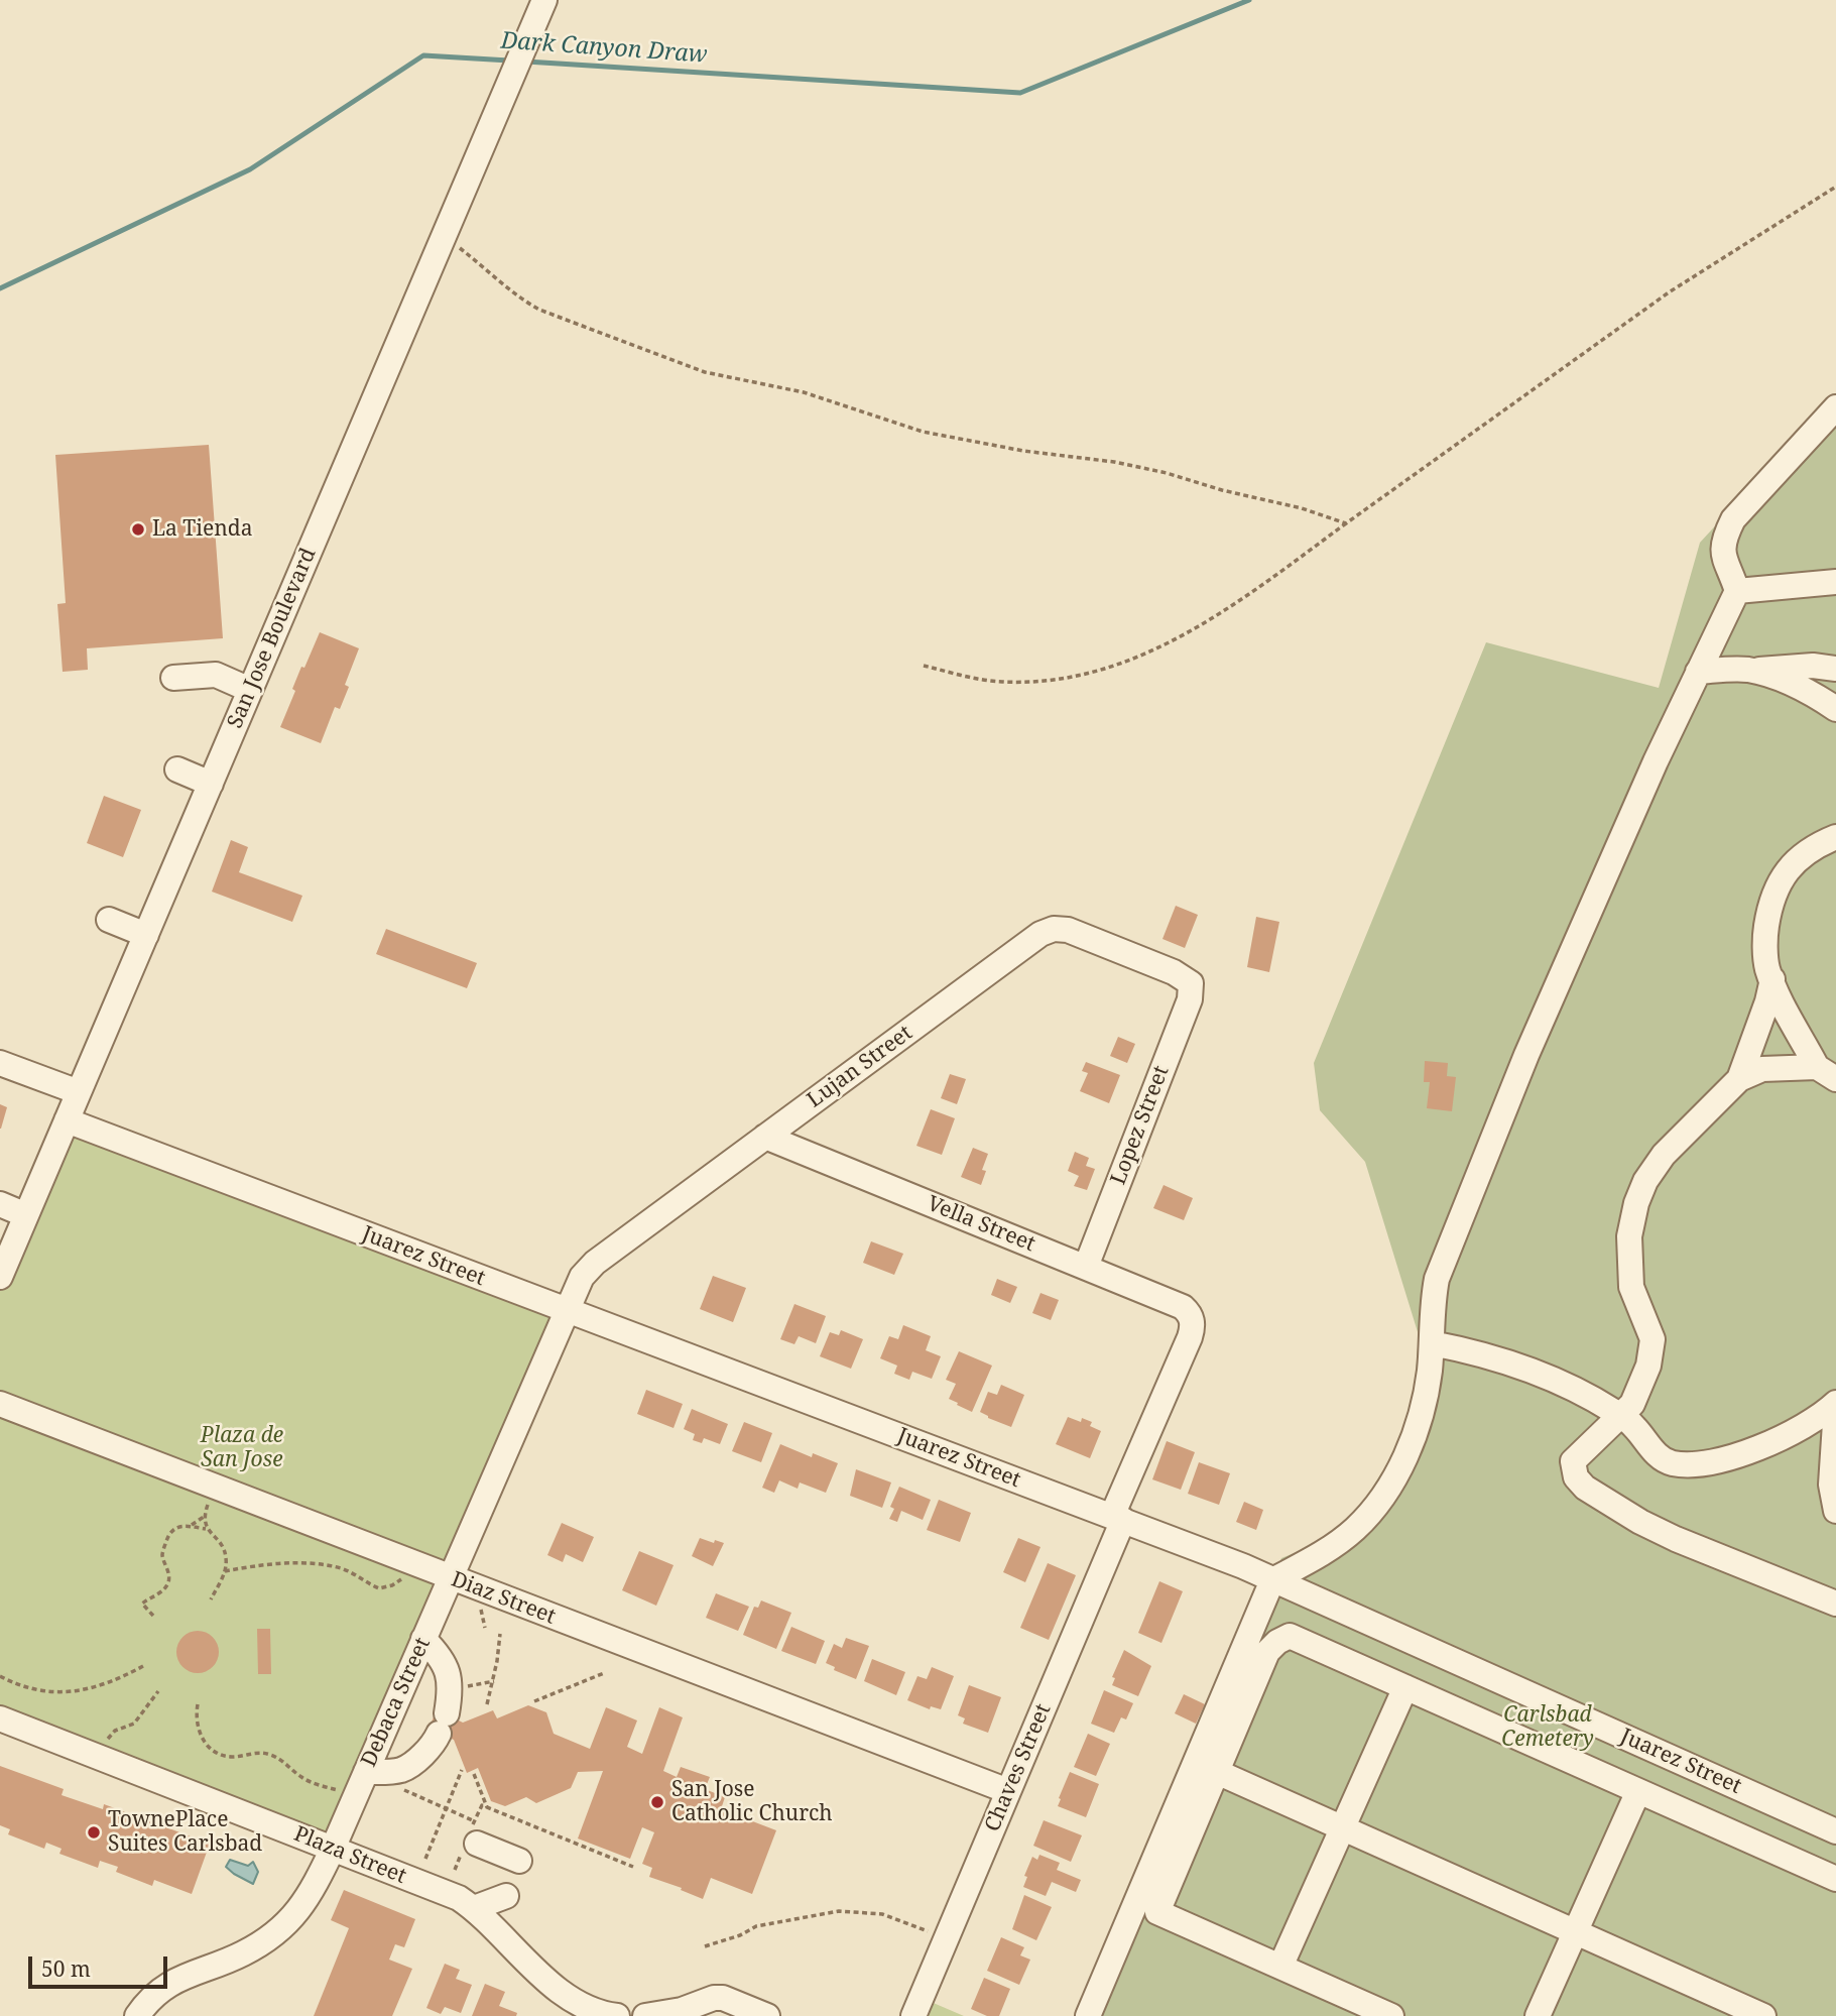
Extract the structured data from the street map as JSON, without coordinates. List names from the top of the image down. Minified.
{"streets":{"street":["San Jose Boulevard","Lujan Street","Lopez Street","Vella Street","Juarez Street","Diaz Street","Debaca Street","Chaves Street","Plaza Street"]},"crossings":[["San Jose Boulevard","Juarez Street"],["Lujan Street","Lopez Street"],["Lujan Street","Vella Street"],["Lujan Street","Juarez Street"],["Lujan Street","Debaca Street"],["Lopez Street","Vella Street"],["Vella Street","Chaves Street"],["Juarez Street","Debaca Street"],["Juarez Street","Chaves Street"],["Diaz Street","Debaca Street"],["Diaz Street","Chaves Street"],["Debaca Street","Plaza Street"]],"water":["Dark Canyon Draw"],"parks":["Plaza de San Jose","Carlsbad Cemetery"],"places":["La Tienda","San Jose Catholic Church","TownePlace Suites Carlsbad"],"scale_bar":"50 m"}
